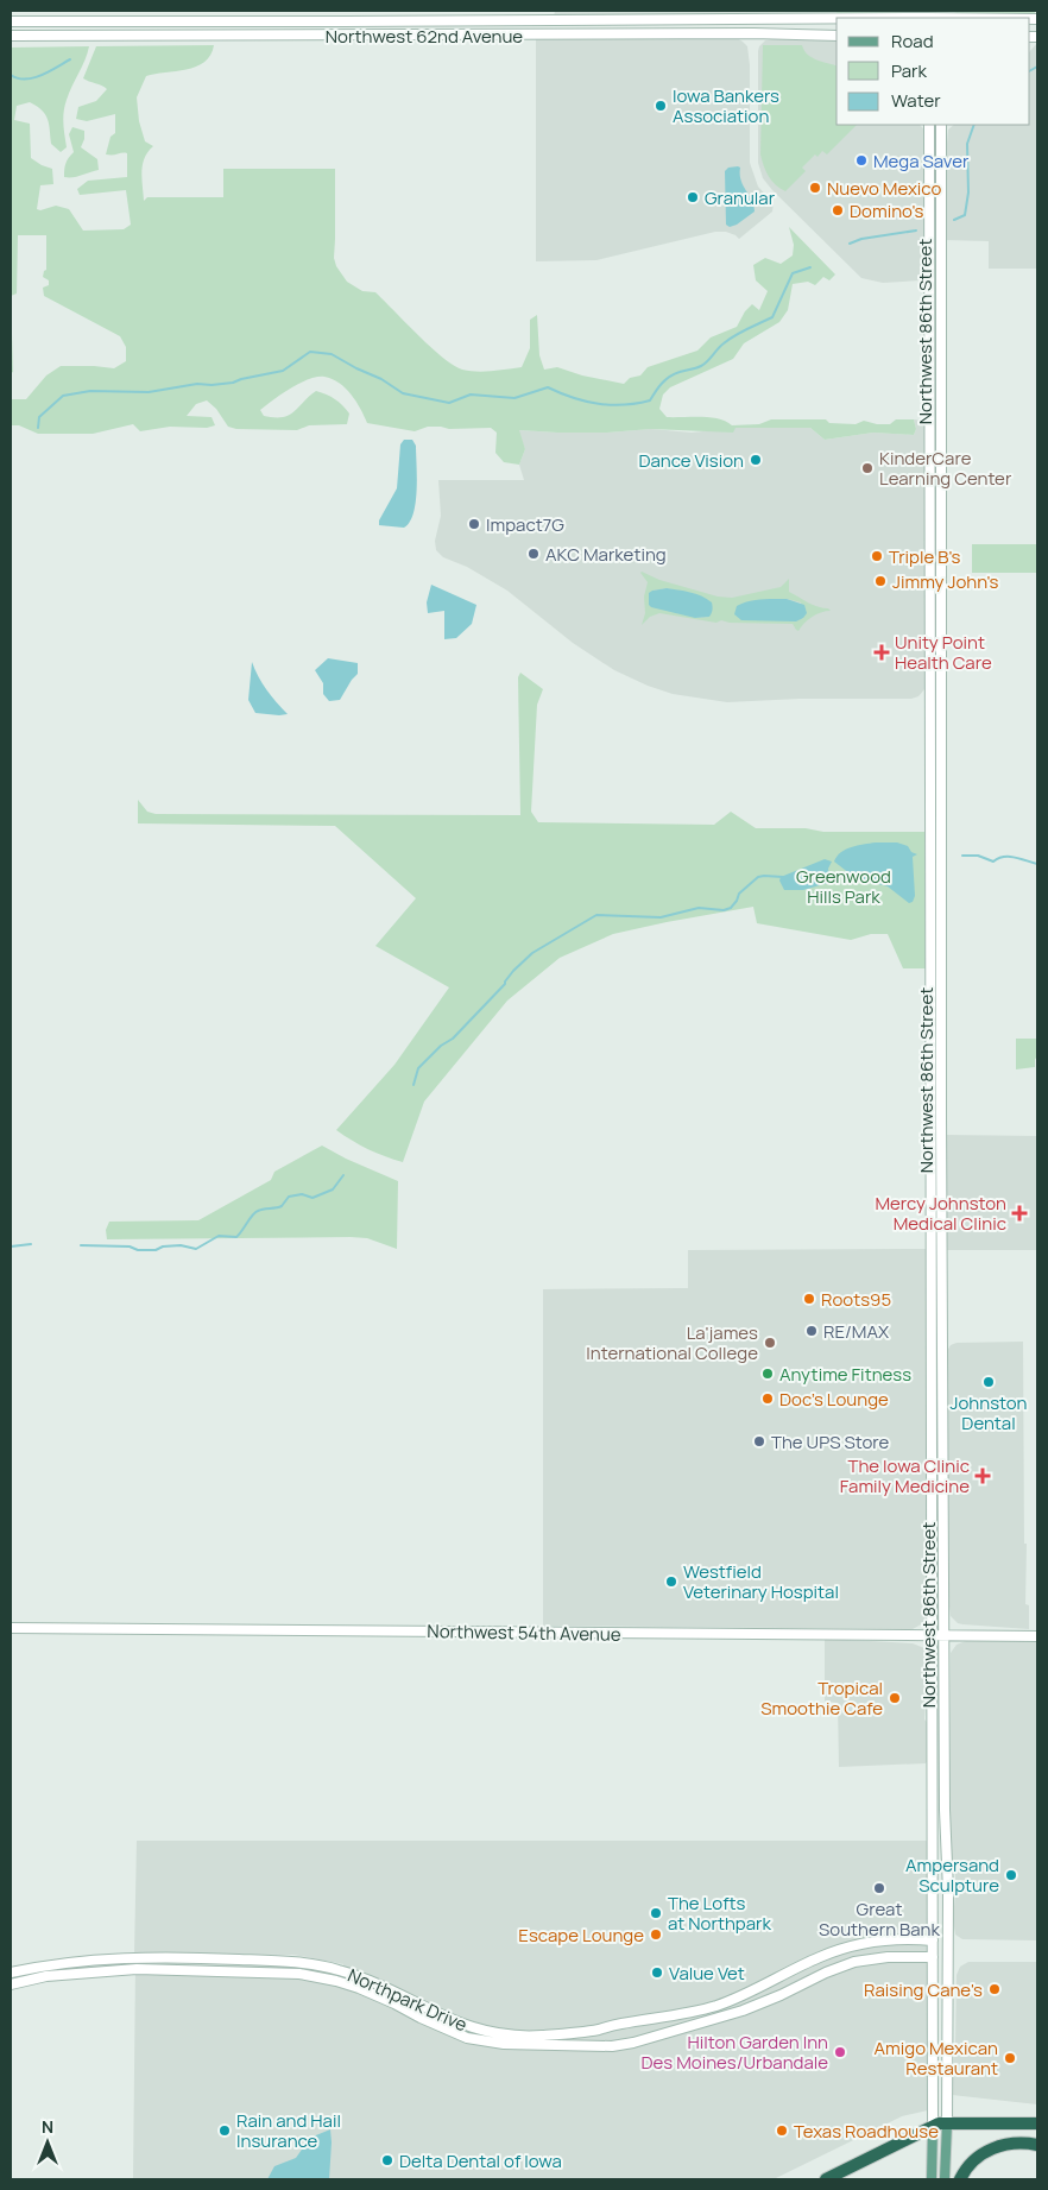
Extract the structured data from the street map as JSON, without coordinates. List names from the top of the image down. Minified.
{"streets":{"main road":["Northwest 86th Street"],"street":["Northwest 62nd Avenue","Northwest 54th Avenue","Northpark Drive"]},"crossings":[["Northwest 86th Street","Northwest 54th Avenue"],["Northwest 86th Street","Northpark Drive"]],"parks":["Greenwood Hills Park"],"places":{"other":["Iowa Bankers Association","Mega Saver","Nuevo Mexico","Granular","Domino's","Dance Vision","KinderCare Learning Center","Impact7G","AKC Marketing","Triple B's","Jimmy John's","Roots95","RE/MAX","La'james International College","Anytime Fitness","Johnston Dental","Doc's Lounge","The UPS Store","Westfield Veterinary Hospital","Tropical Smoothie Cafe","Ampersand Sculpture","Great Southern Bank","The Lofts at Northpark","Escape Lounge","Value Vet","Raising Cane's","Hilton Garden Inn Des Moines/Urbandale","Amigo Mexican Restaurant","Rain and Hail Insurance","Texas Roadhouse","Delta Dental of Iowa"],"health":["Unity Point Health Care","Mercy Johnston Medical Clinic","The Iowa Clinic Family Medicine"]},"legend":["Road","Park","Water"],"north":"top"}
